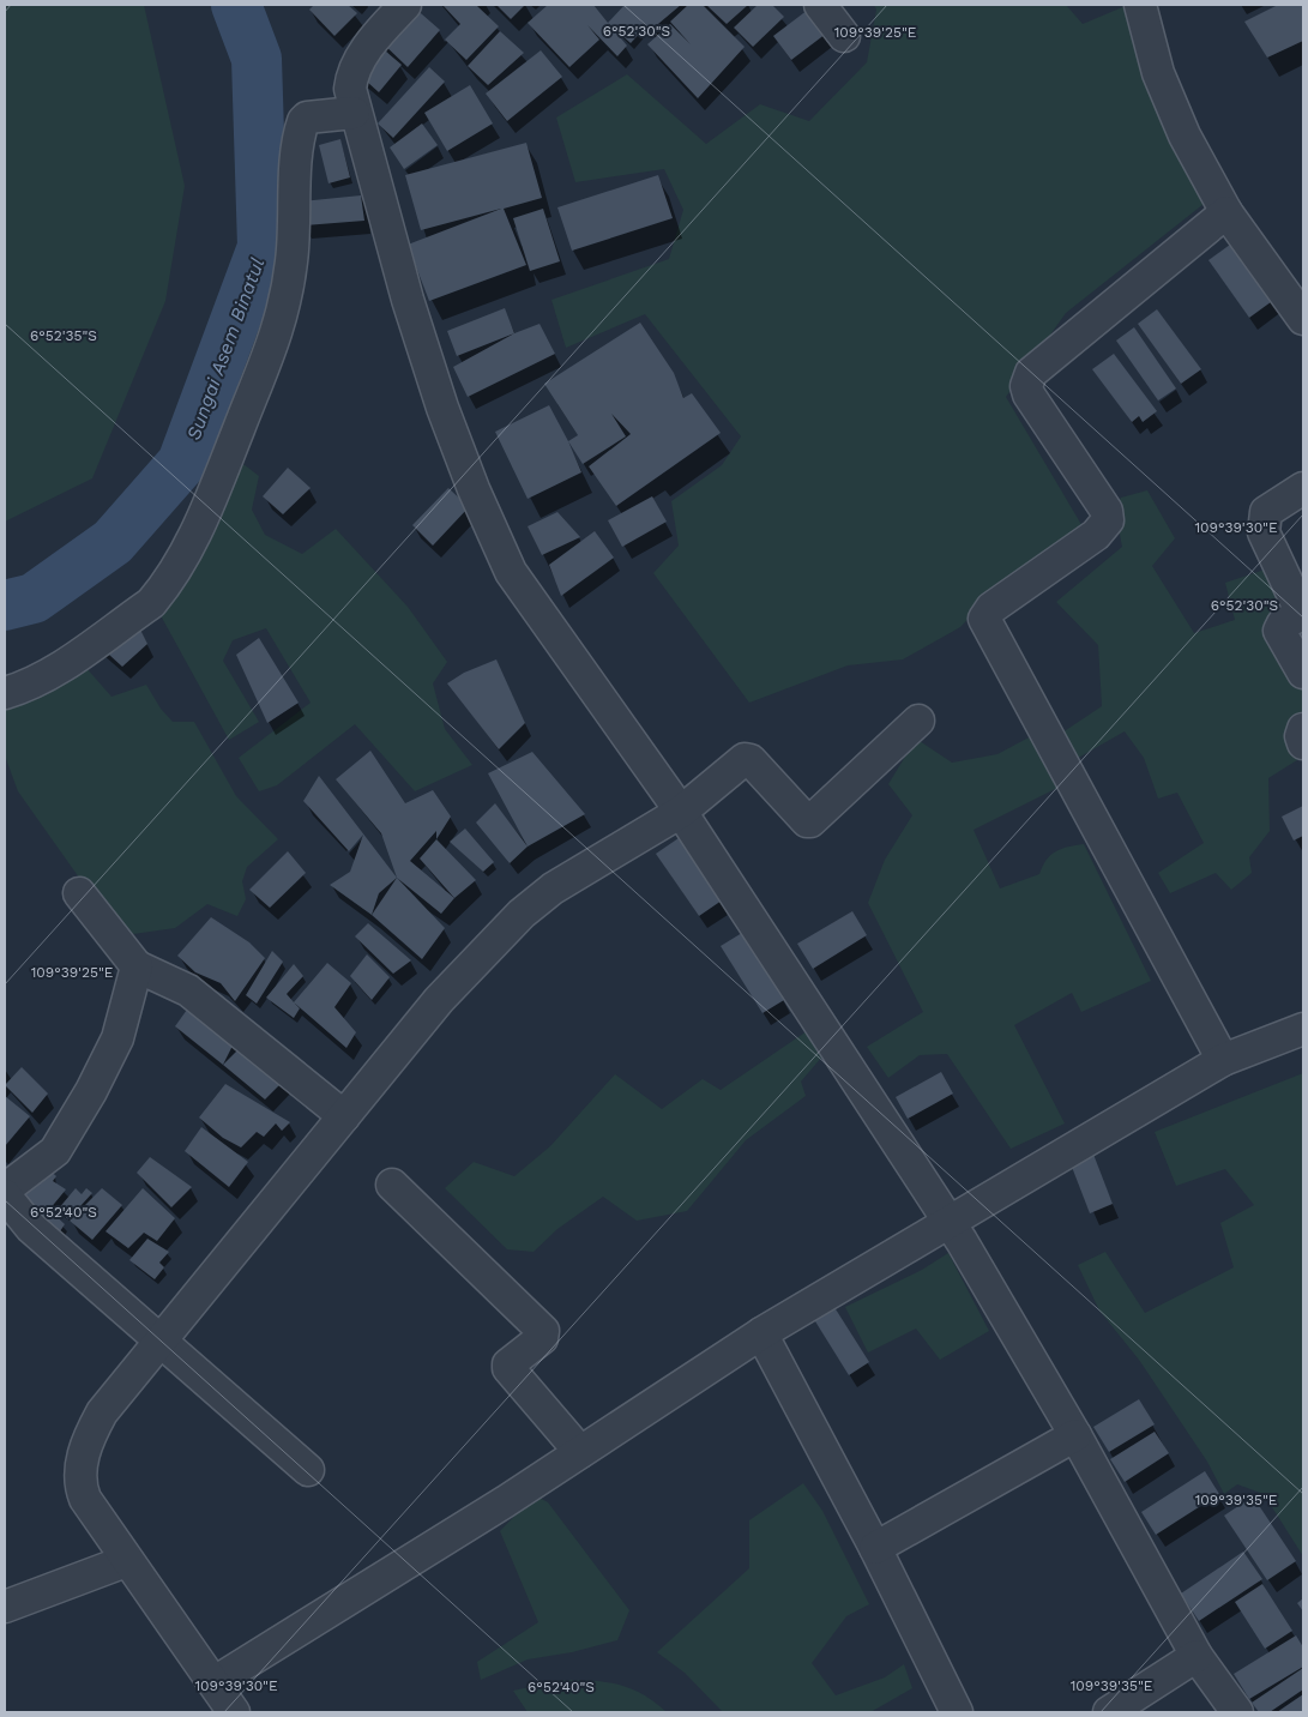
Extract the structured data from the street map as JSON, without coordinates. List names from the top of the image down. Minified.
{"water":["Sungai Asem Binatul"],"coordinates":["6°52'30\"S","109°39'25\"E","6°52'35\"S","109°39'30\"E","6°52'40\"S","109°39'35\"E"]}
